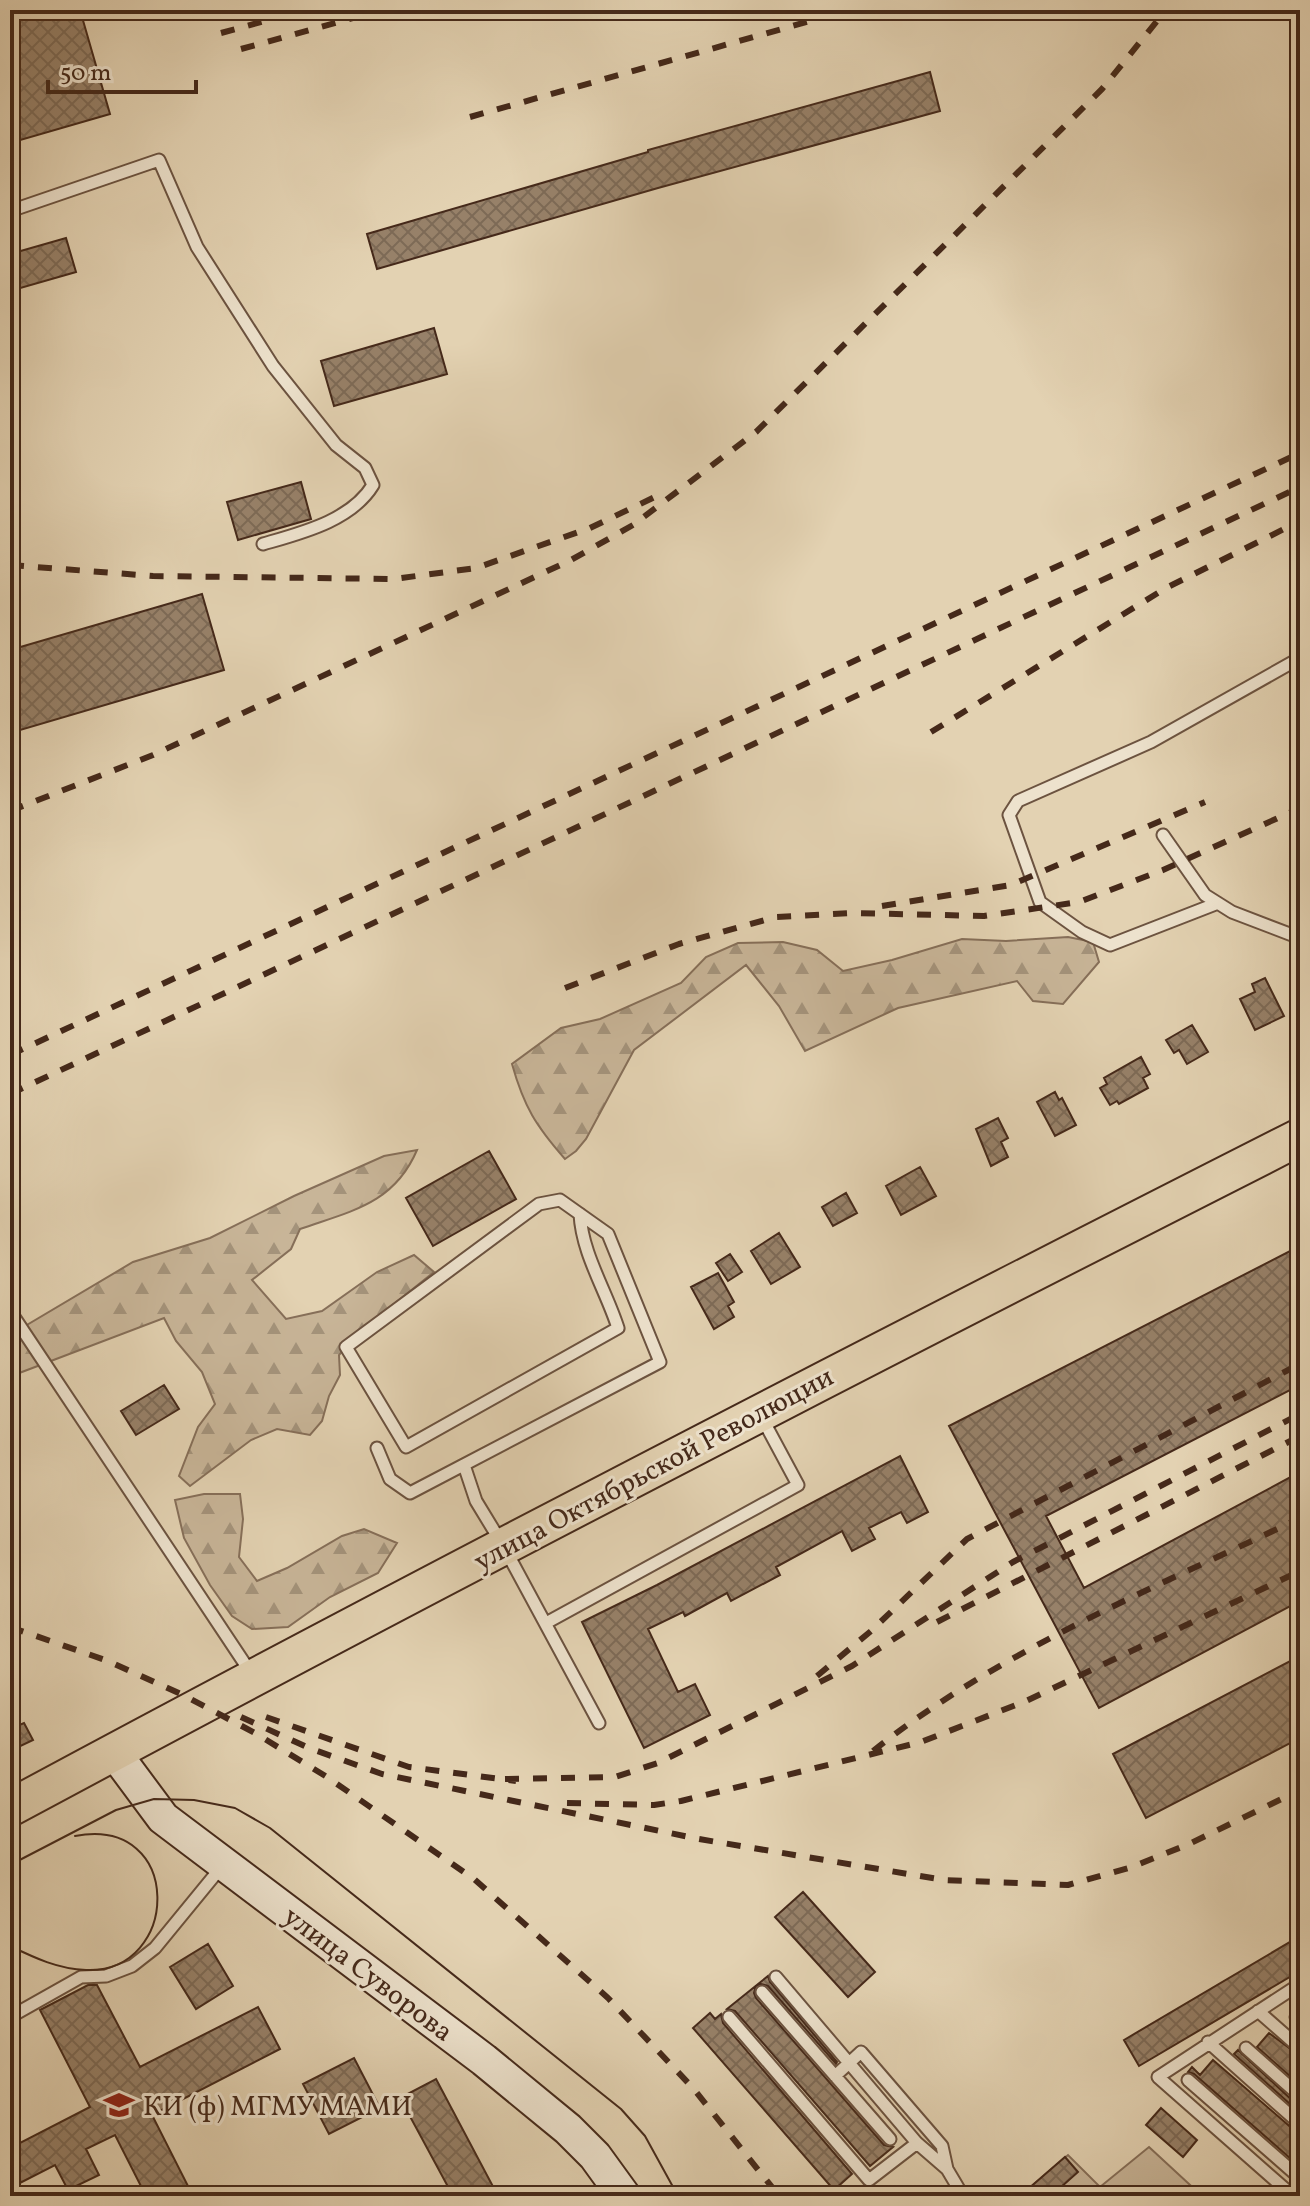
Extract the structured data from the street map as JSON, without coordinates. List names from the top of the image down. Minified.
{"streets":{"main road":["улица Октябрьской Революции"],"street":["улица Суворова"]},"crossings":[["улица Октябрьской Революции","улица Суворова"]],"places":{"school or university":["КИ (ф) МГМУ МАМИ"]},"scale_bar":"50 m"}
